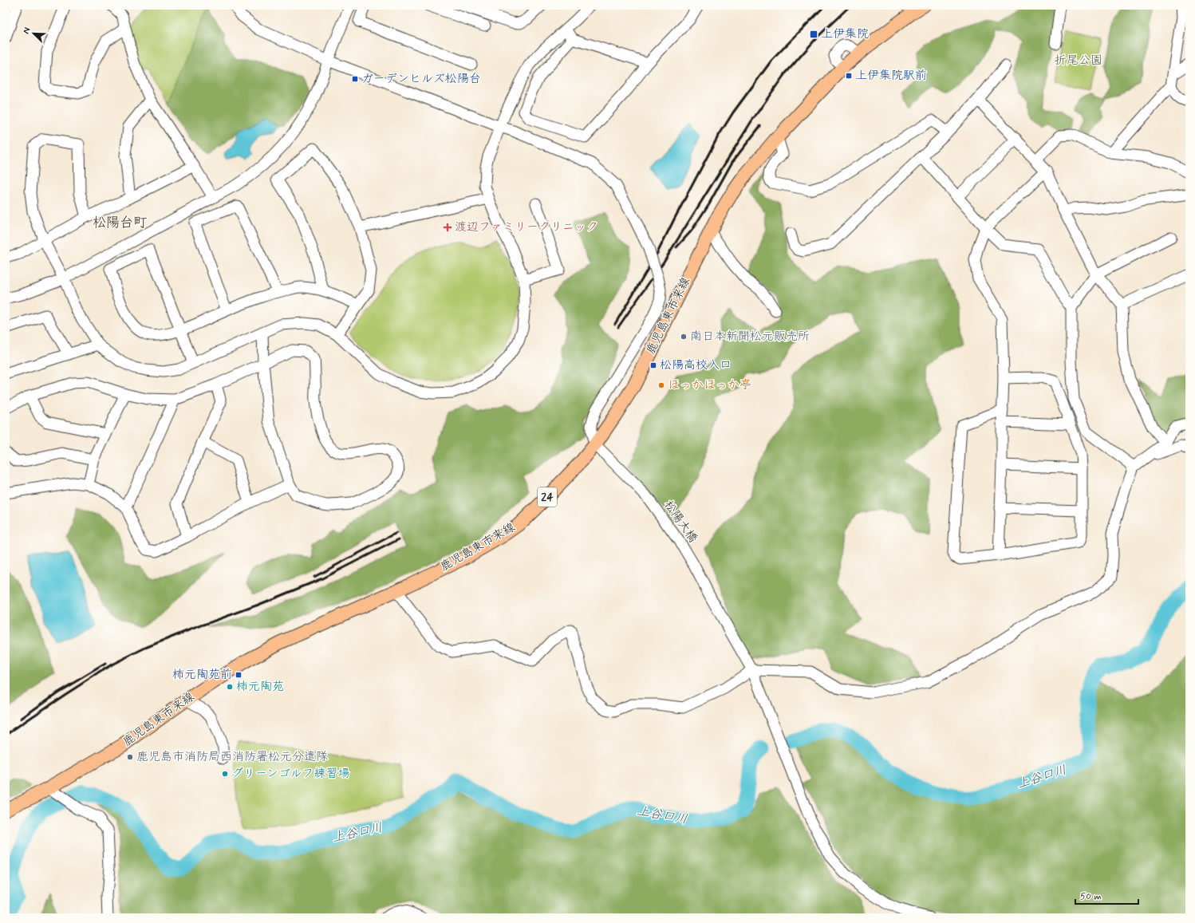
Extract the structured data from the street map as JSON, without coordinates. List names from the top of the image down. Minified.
{"streets":{"main road":["鹿児島東市来線","24"],"street":["松陽大橋"]},"crossings":[["鹿児島東市来線","松陽大橋"]],"districts":["松陽台町"],"water":["上谷口川"],"parks":["折尾公園"],"places":{"transit":["上伊集院","上伊集院駅前","ガーデンヒルズ松陽台","松陽高校入口","柿元陶苑前"],"health":["渡辺ファミリークリニック"],"other":["南日本新聞松元販売所","ほっかほっか亭","柿元陶苑","鹿児島市消防局西消防署松元分遣隊","グリーンゴルフ練習場"]},"scale_bar":"50 m","north":"top left"}
